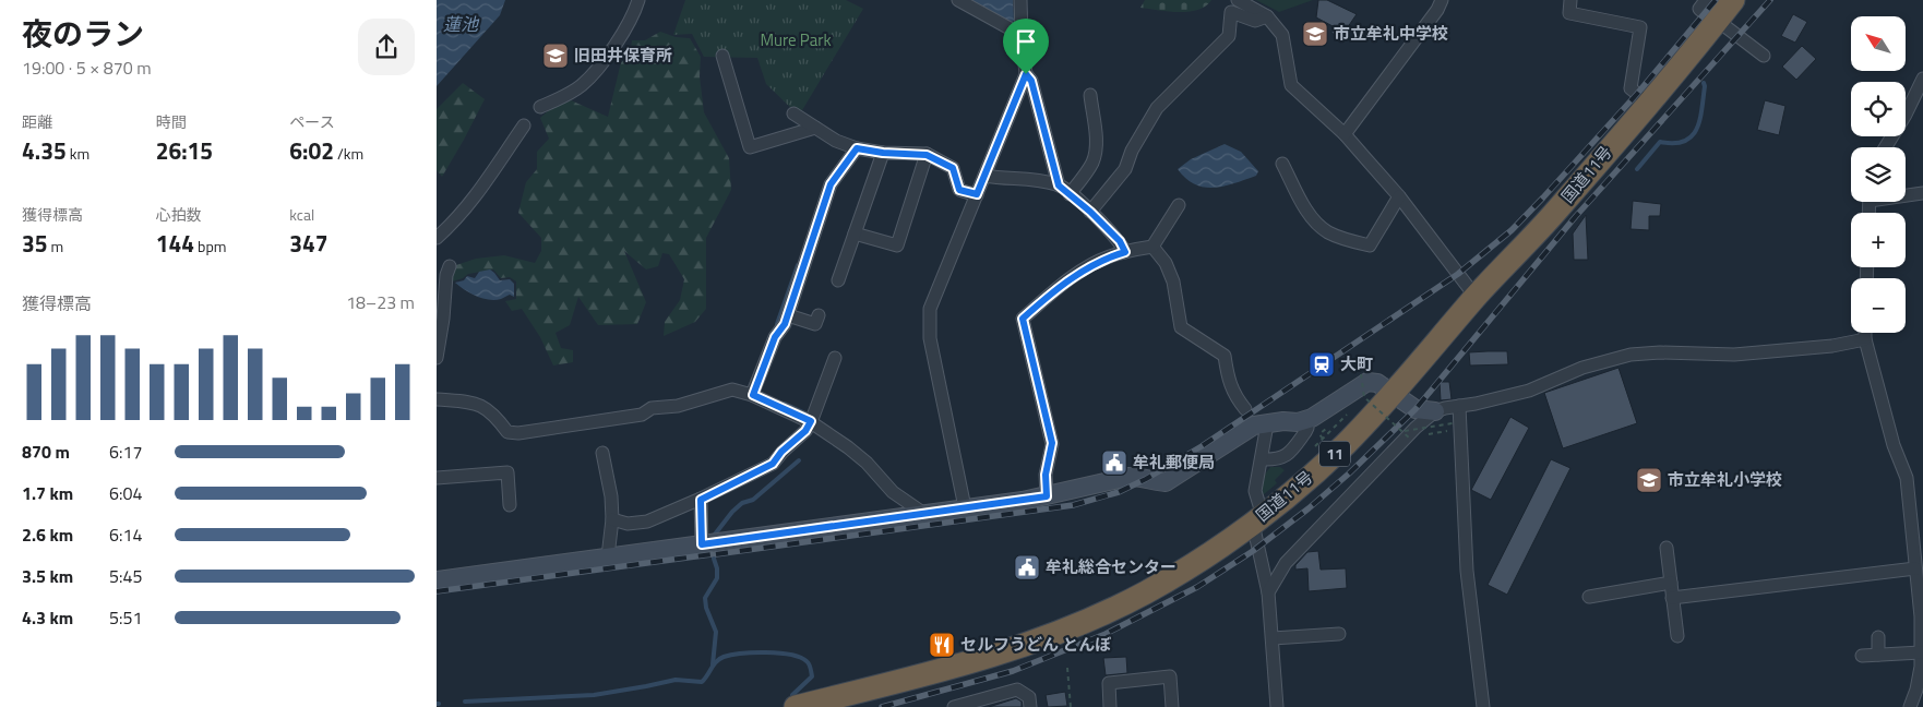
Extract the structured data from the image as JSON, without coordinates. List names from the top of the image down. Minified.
{"streets":{"highway":["国道11号","11"]},"water":["蓮池"],"parks":["Mure Park"],"places":{"school or university":["市立牟礼中学校","旧田井保育所","市立牟礼小学校"],"station":["大町"],"public building":["牟礼郵便局","牟礼総合センター"],"restaurant":["セルフうどん とんぼ"]},"north":"top left","page":{"heading":["夜のラン","19:00 · 5 × 870 m"],"map_buttons":["+","−"],"stats":[["距離","4.35 km"],["時間","26:15"],["ペース","6:02 /km"],["獲得標高","35 m"],["心拍数","144 bpm"],["kcal","347"]],"chart":["獲得標高","18–23 m"],"list":[{"name":"870 m","note":"6:17"},{"name":"1.7 km","note":"6:04"},{"name":"2.6 km","note":"6:14"},{"name":"3.5 km","note":"5:45"},{"name":"4.3 km","note":"5:51"}]}}
